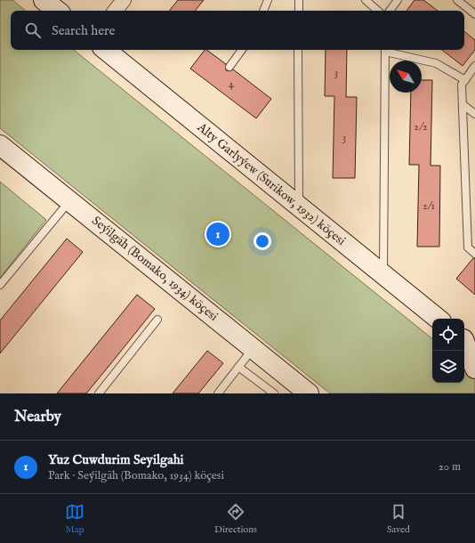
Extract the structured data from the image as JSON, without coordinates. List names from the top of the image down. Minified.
{"streets":{"street":["Alty Garlyýew (Surikow, 1932) köçesi","Seýilgäh (Bomako, 1934) köçesi"]},"house_numbers":["3","4","2/2","3","2/1"],"north":"top left","page":{"search":"Search here","pins":"1","heading":"Nearby","list":[{"mark":"1","name":"Yuz Cuwdurim Seyilgahi","note":"Park · Seýilgäh (Bomako, 1934) köçesi","value":"20 m"}],"nav":["Map","Directions","Saved"]}}
